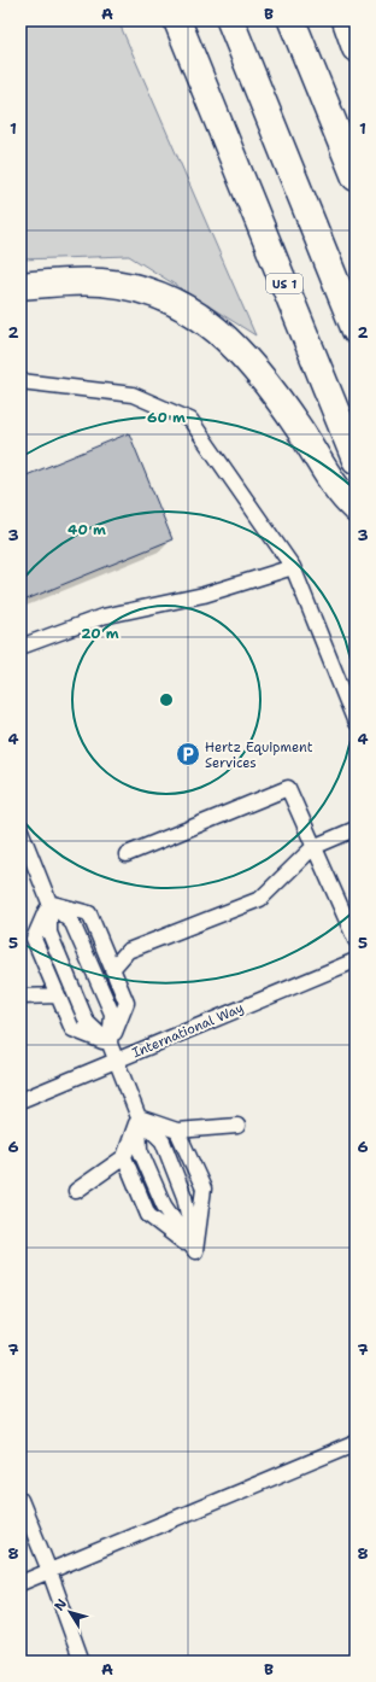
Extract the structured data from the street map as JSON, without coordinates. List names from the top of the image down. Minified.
{"streets":{"highway":["US 1"],"lane":["International Way"]},"places":{"parking":["Hertz Equipment Services"]},"north":"top left","grid":{"columns":["A","B"],"rows":["1","2","3","4","5","6","7","8"]},"rings":["60 m","40 m","20 m"]}
